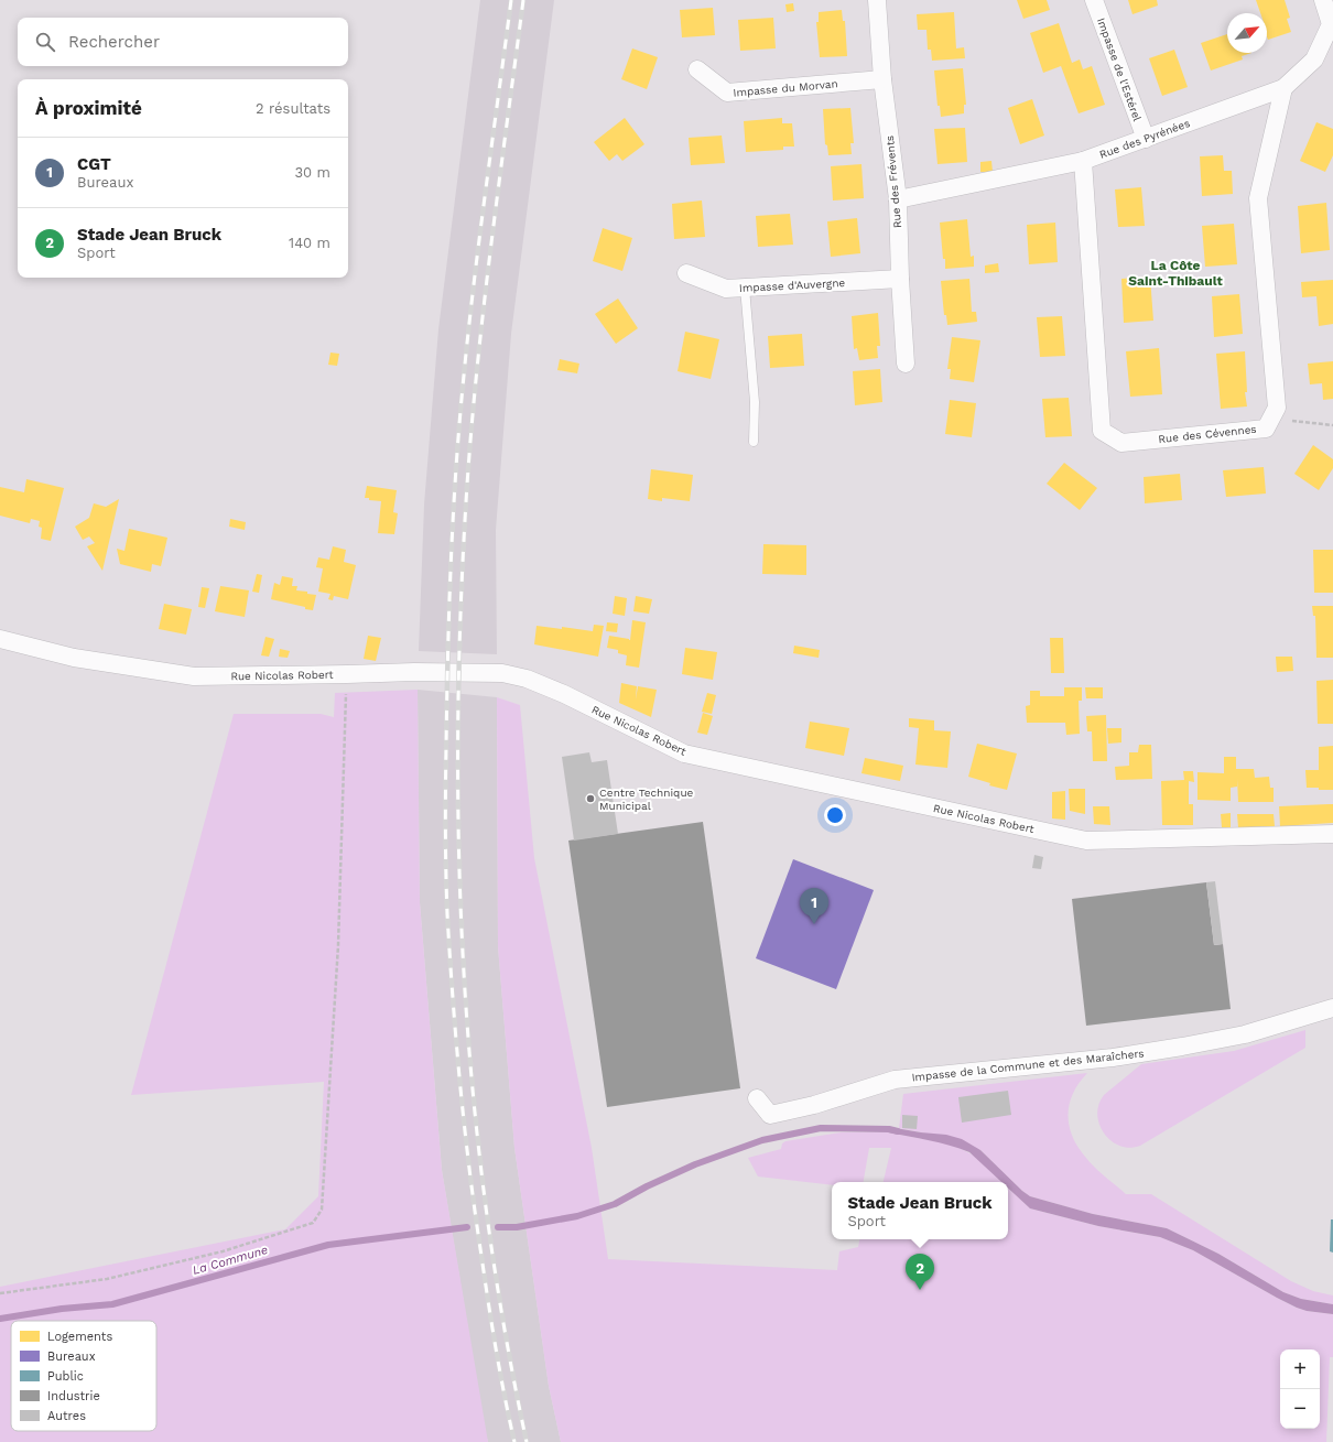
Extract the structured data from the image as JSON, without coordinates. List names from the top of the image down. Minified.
{"streets":{"street":["Impasse de l'Estérel","Impasse du Morvan","Rue des Pyrénées","Rue des Frévents","Impasse d'Auvergne","Rue des Cévennes","Rue Nicolas Robert","Impasse de la Commune et des Maraîchers"]},"crossings":[["Impasse de l'Estérel","Rue des Pyrénées"],["Impasse du Morvan","Rue des Frévents"],["Rue des Pyrénées","Rue des Frévents"],["Rue des Pyrénées","Rue des Cévennes"],["Rue des Frévents","Impasse d'Auvergne"]],"districts":["La Côte Saint-Thibault"],"water":["La Commune"],"places":["Centre Technique Municipal"],"legend":["Logements","Bureaux","Public","Industrie","Autres"],"north":"top right","page":{"search":"Rechercher","heading":["À proximité","2 résultats"],"list":[{"mark":"1","name":"CGT","note":"Bureaux","value":"30 m"},{"mark":"2","name":"Stade Jean Bruck","note":"Sport","value":"140 m"}],"pins":["1","2"],"popup":["Stade Jean Bruck","Sport"],"map_buttons":["+","−"]}}
